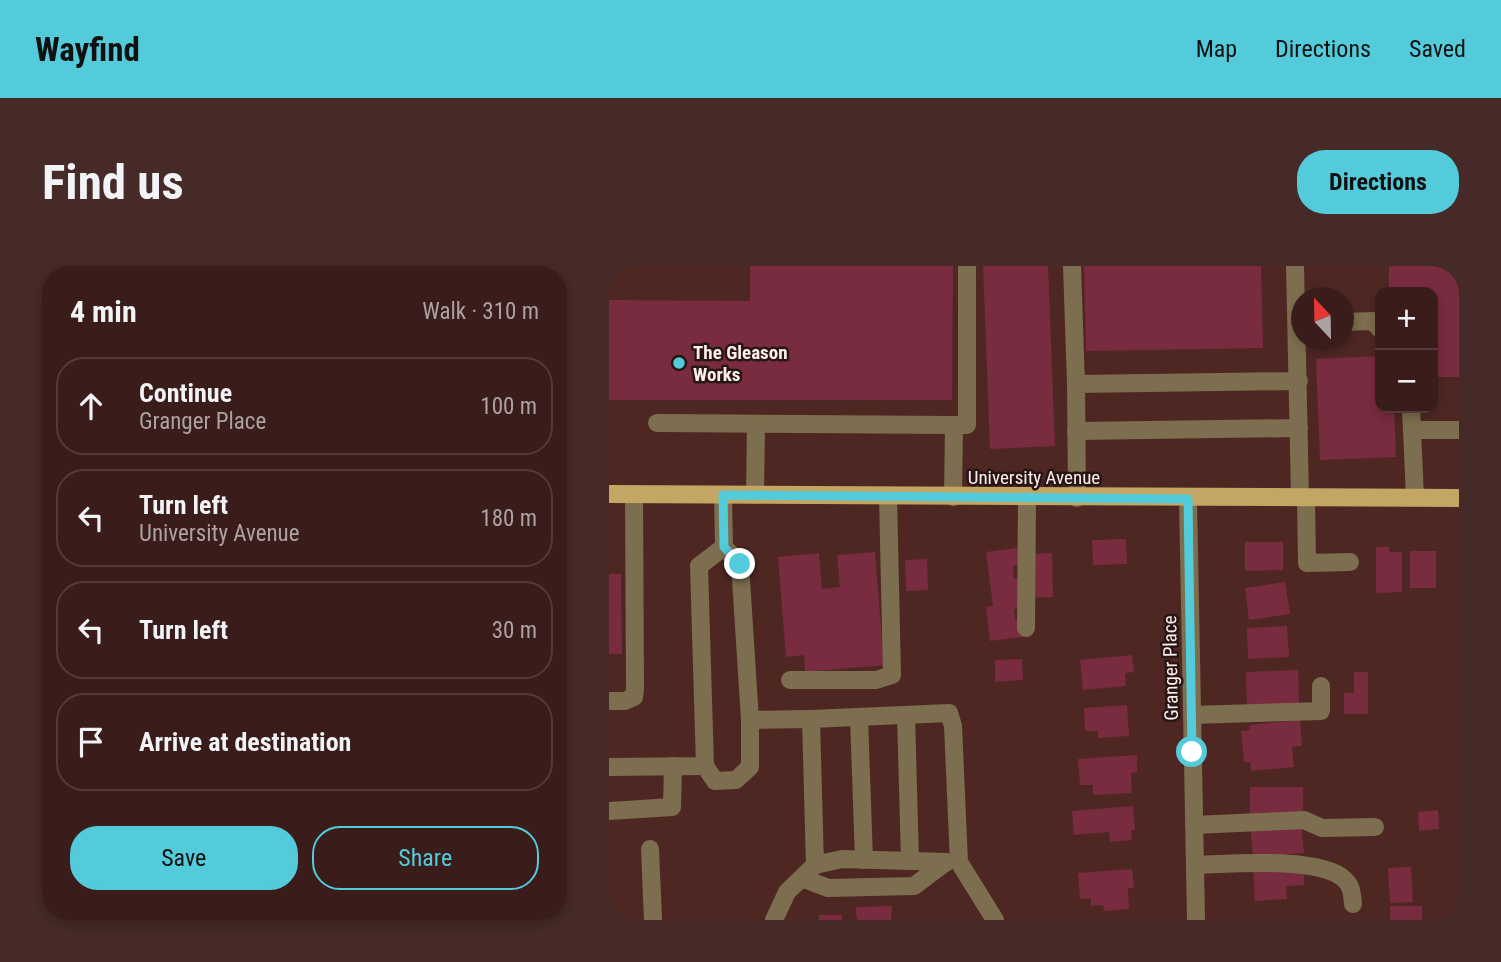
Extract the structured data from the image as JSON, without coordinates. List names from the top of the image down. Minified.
{"streets":{"main road":["University Avenue"],"street":["Granger Place"]},"crossings":[["University Avenue","Granger Place"]],"places":["The Gleason Works"],"north":"top","page":{"header":"Wayfind","nav":["Map","Directions","Saved"],"buttons":["Directions",["Save","Share"]],"title":"Find us","heading":["4 min","Walk · 310 m"],"map_buttons":["+","−"],"list":[["Continue","Granger Place","100 m"],["Turn left","University Avenue","180 m"],["Turn left","30 m"],"Arrive at destination"]}}
